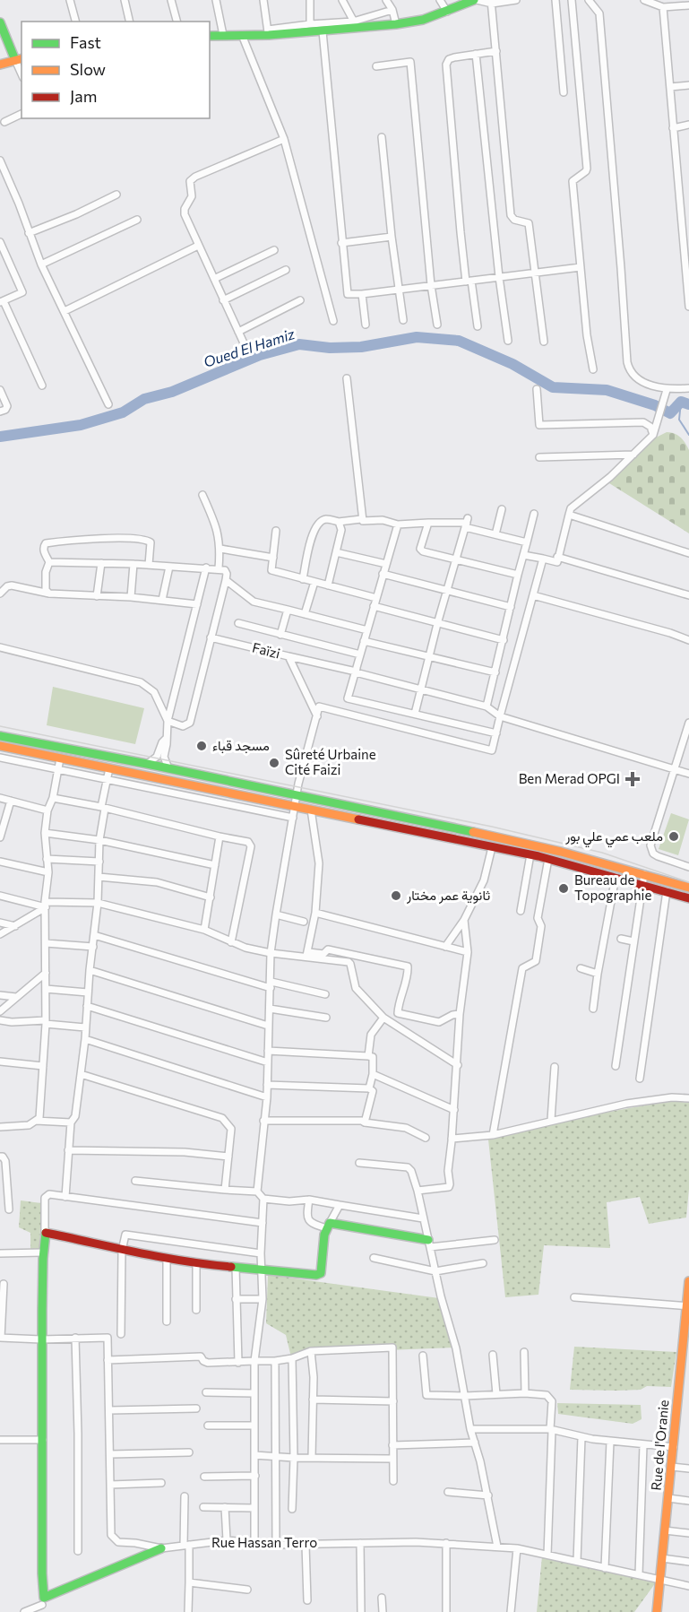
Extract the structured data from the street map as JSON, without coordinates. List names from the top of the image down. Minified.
{"streets":{"main road":["Rue de l'Oranie"],"street":["Faïzi","Rue Hassan Terro"]},"crossings":[["Rue de l'Oranie","Rue Hassan Terro"]],"water":["Oued El Hamiz"],"places":{"other":["مسجد قباء","Sûreté Urbaine Cité Faizi","ملعب عمي علي بور","Bureau de Topographie","ثانوية عمر مختار"],"health":["Ben Merad OPGI"]},"legend":["Fast","Slow","Jam"]}
